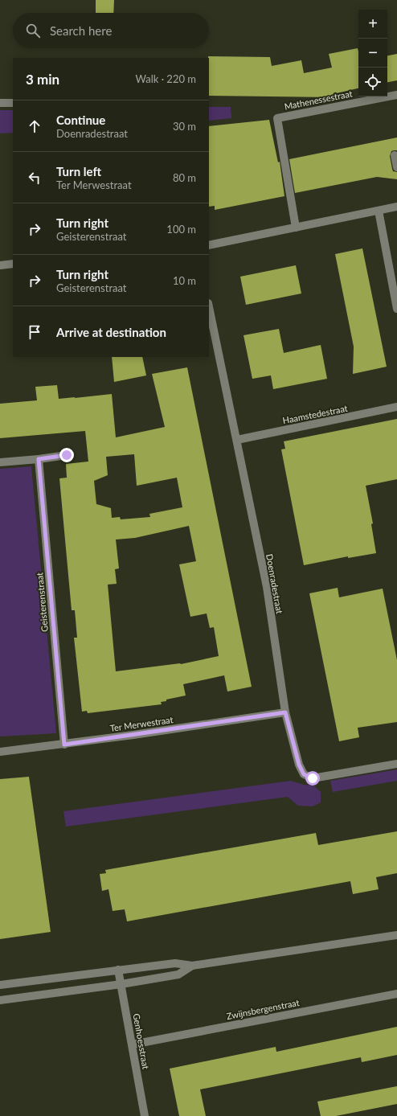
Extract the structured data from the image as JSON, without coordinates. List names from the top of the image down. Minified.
{"streets":{"street":["Mathenessestraat","Haamstedestraat","Doenradestraat","Geisterenstraat","Ter Merwestraat","Zwijnsbergenstraat","Genhoesstraat"]},"crossings":[["Haamstedestraat","Doenradestraat"],["Doenradestraat","Ter Merwestraat"],["Geisterenstraat","Ter Merwestraat"],["Zwijnsbergenstraat","Genhoesstraat"]],"page":{"map_buttons":["+","−"],"search":"Search here","heading":["3 min","Walk · 220 m"],"list":[["Continue","Doenradestraat","30 m"],["Turn left","Ter Merwestraat","80 m"],["Turn right","Geisterenstraat","100 m"],["Turn right","Geisterenstraat","10 m"],"Arrive at destination"]}}
